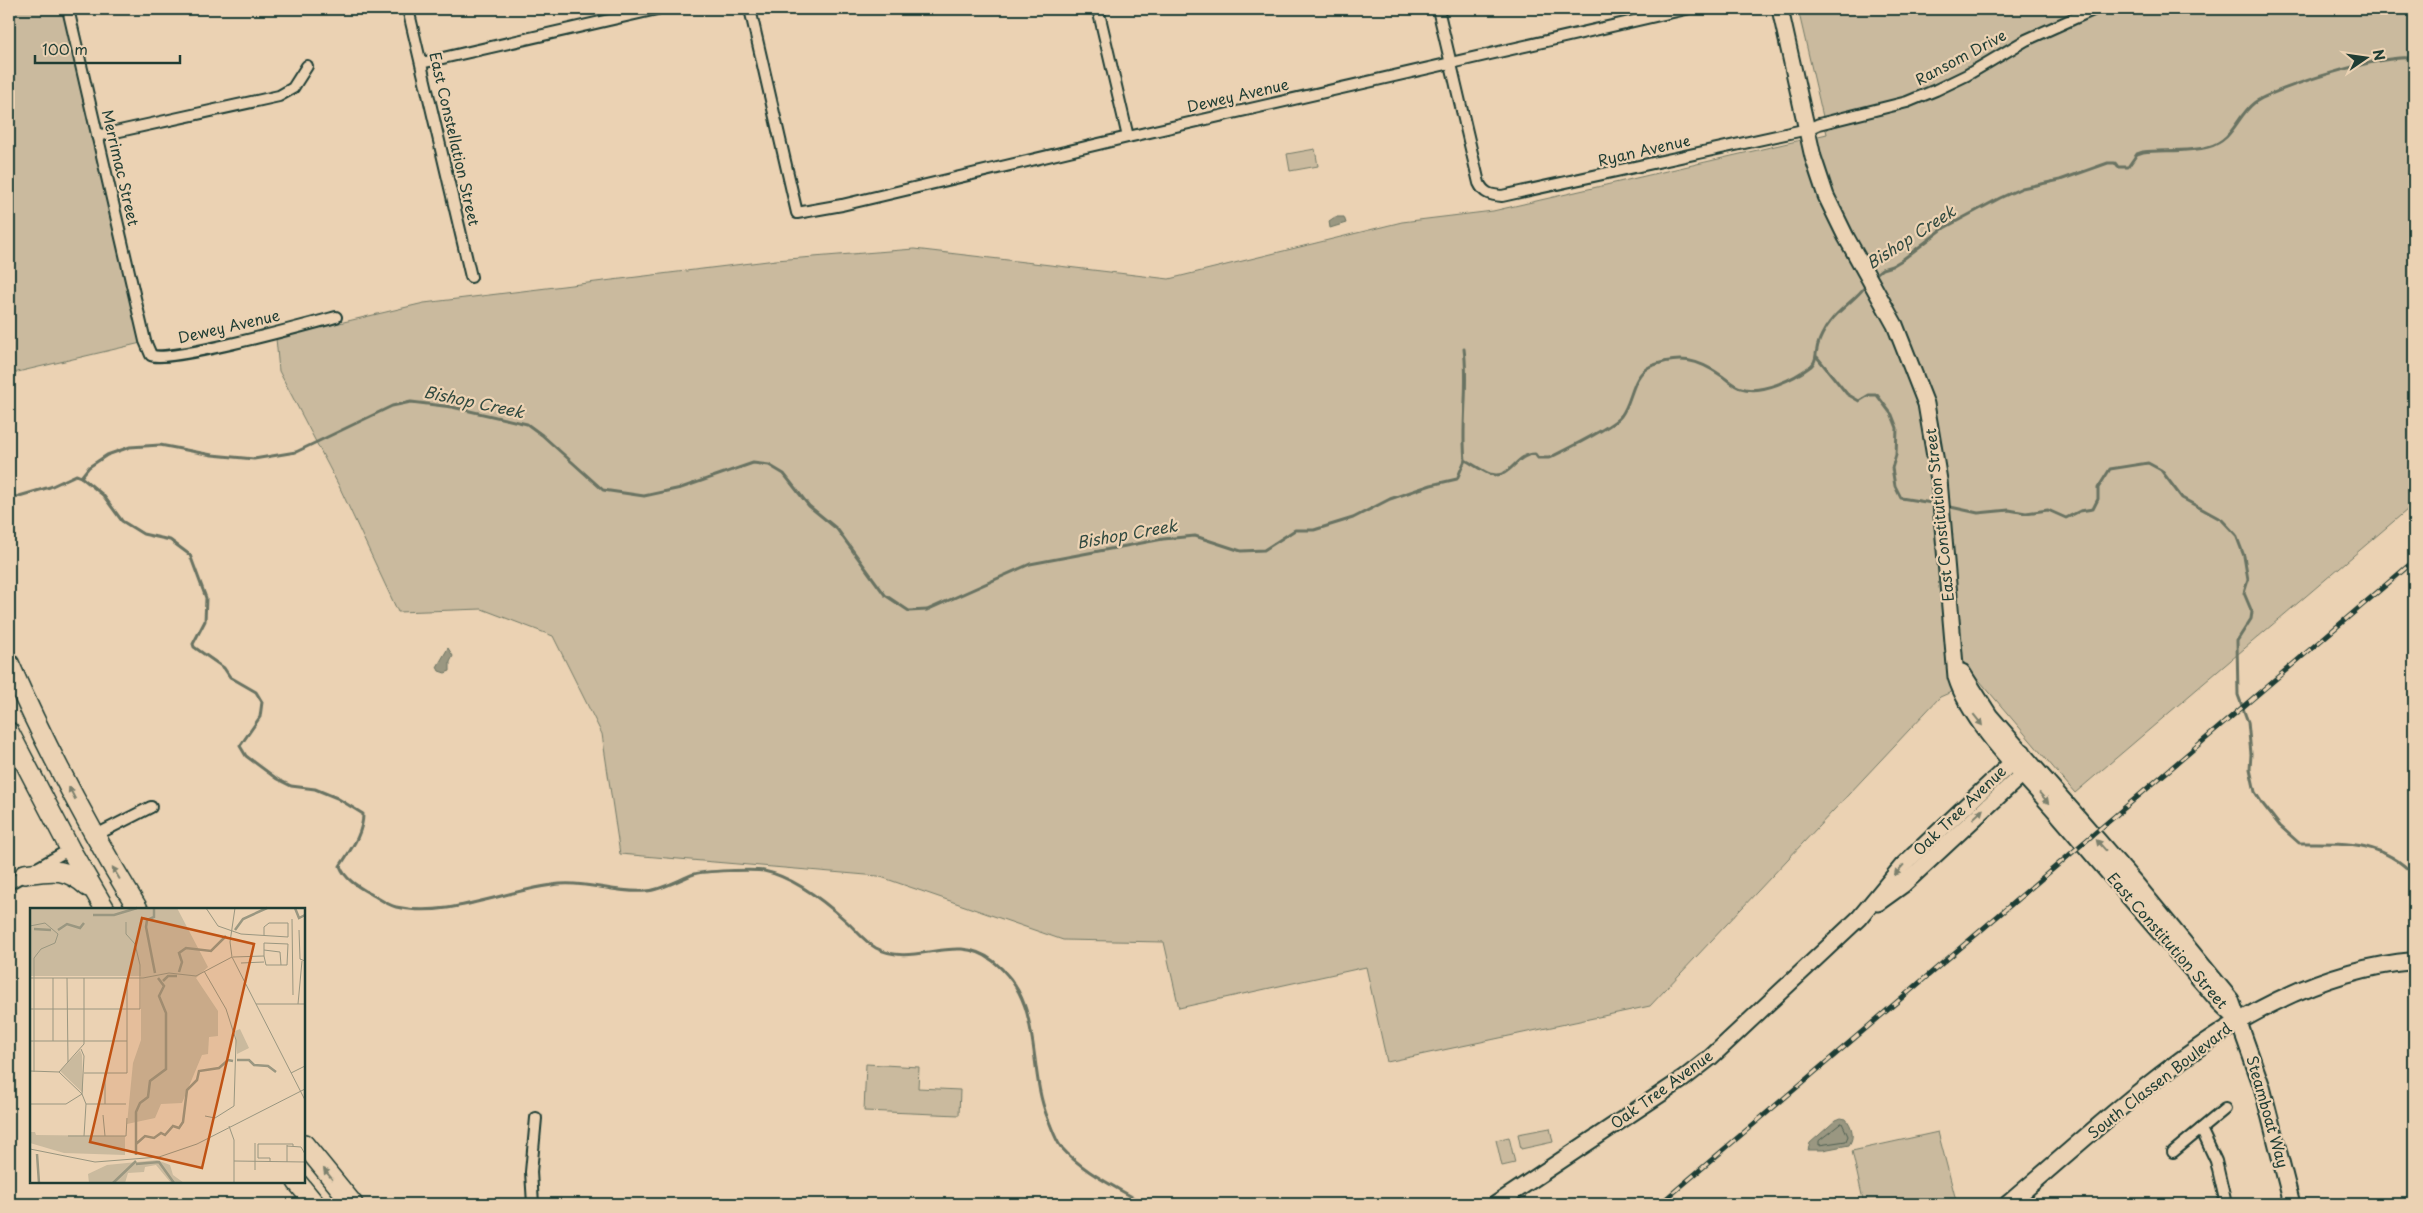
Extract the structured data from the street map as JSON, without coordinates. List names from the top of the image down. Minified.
{"streets":{"main road":["East Constitution Street","Oak Tree Avenue","South Classen Boulevard","Steamboat Way"],"street":["Ransom Drive","Dewey Avenue","East Constellation Street","Ryan Avenue","Merrimac Street"]},"crossings":[["Ransom Drive","Ryan Avenue"],["Ransom Drive","East Constitution Street"],["Dewey Avenue","Ryan Avenue"],["Dewey Avenue","Merrimac Street"],["Ryan Avenue","East Constitution Street"],["East Constitution Street","Oak Tree Avenue"],["East Constitution Street","South Classen Boulevard"],["East Constitution Street","Steamboat Way"],["South Classen Boulevard","Steamboat Way"]],"water":["Bishop Creek"],"scale_bar":"100 m","north":"right"}
